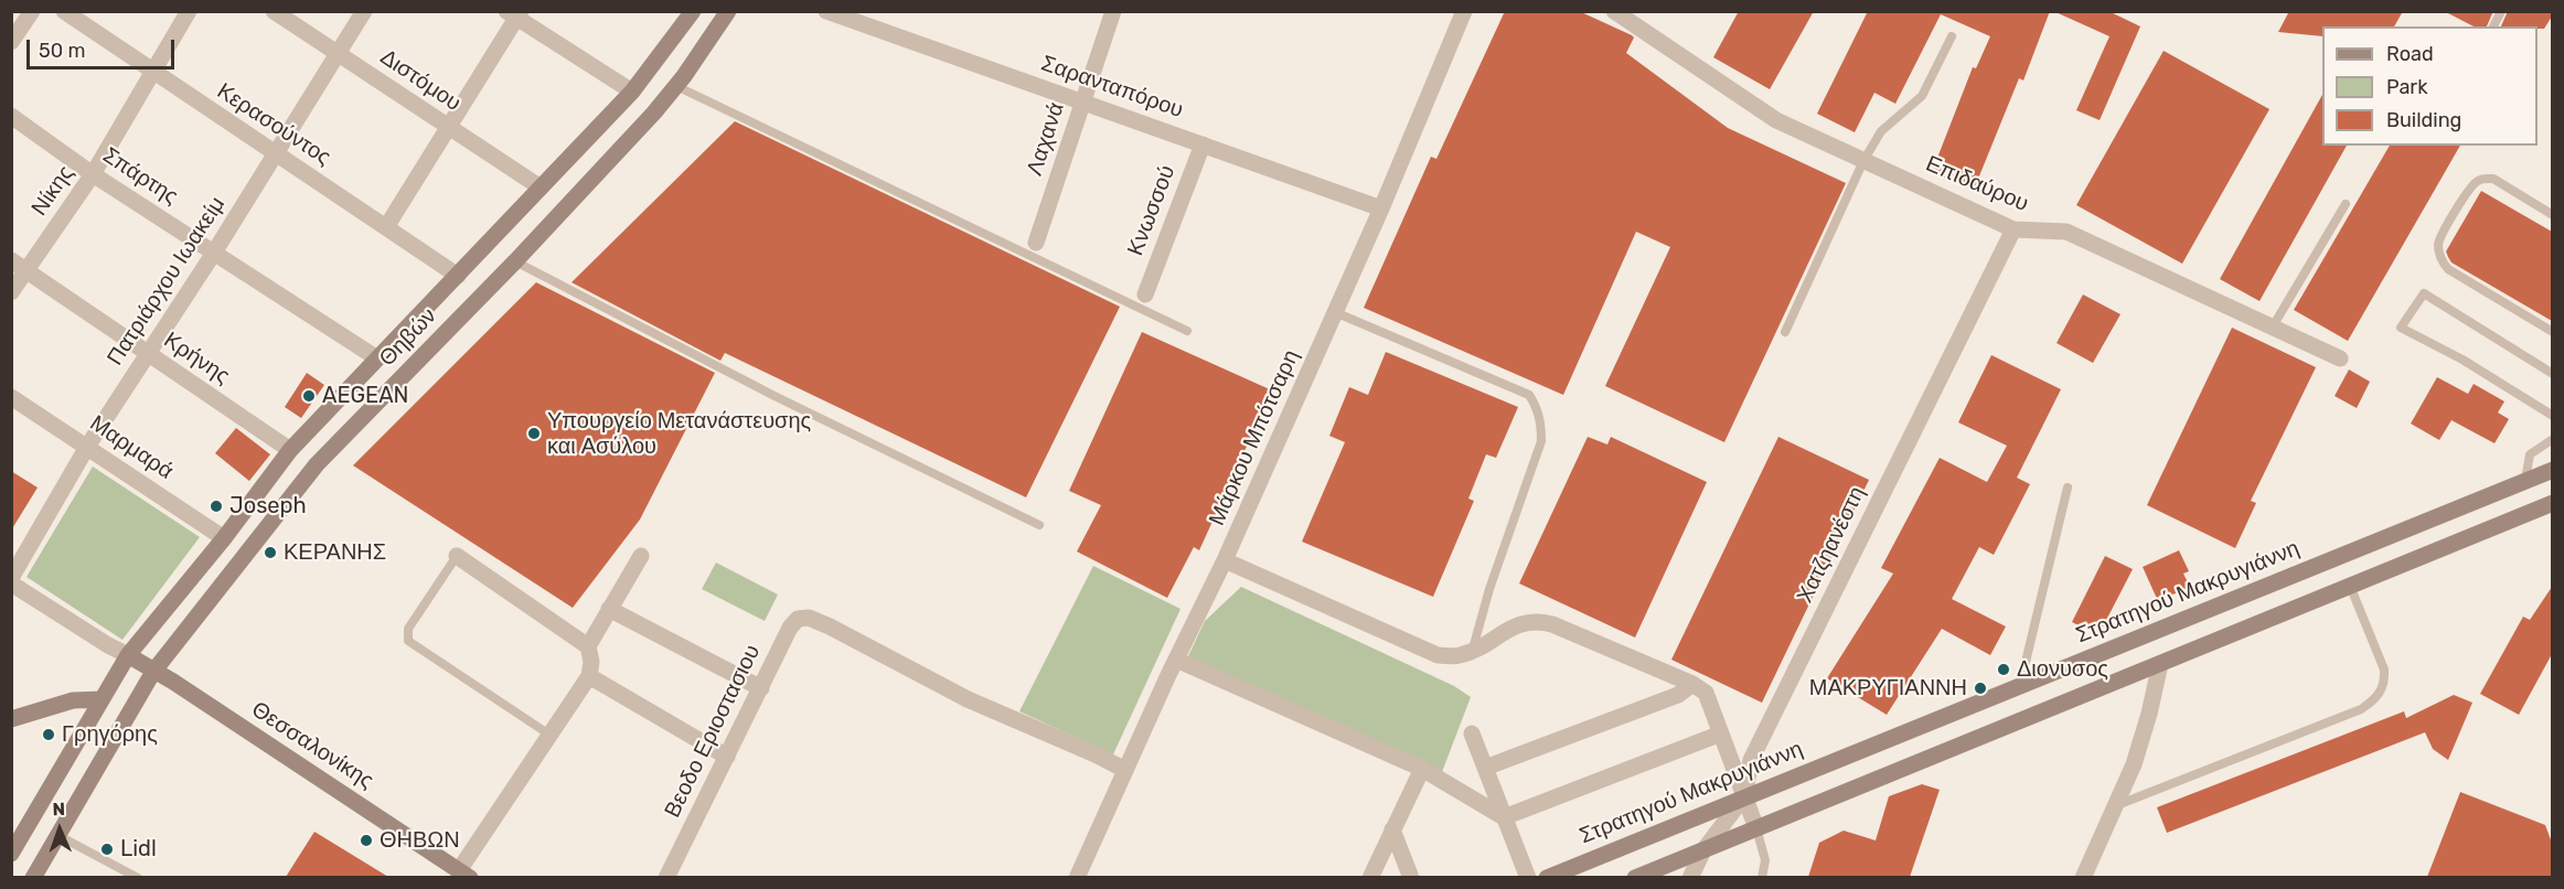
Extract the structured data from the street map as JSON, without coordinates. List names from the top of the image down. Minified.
{"streets":{"street":["Διστόμου","Σαρανταπόρου","Κερασούντος","Λαχανά","Σπάρτης","Επιδαύρου","Νίκης","Κνωσσού","Πατριάρχου Ιωακείμ","Θηβών","Κρήνης","Μάρκου Μπότσαρη","Μαρμαρά","Χατζηανέστη","Στρατηγού Μακρυγιάννη","Βεοδο Εριοστασιου","Θεσσαλονίκης"]},"crossings":[["Διστόμου","Πατριάρχου Ιωακείμ"],["Διστόμου","Θηβών"],["Σαρανταπόρου","Λαχανά"],["Σαρανταπόρου","Κνωσσού"],["Σαρανταπόρου","Μάρκου Μπότσαρη"],["Κερασούντος","Νίκης"],["Κερασούντος","Πατριάρχου Ιωακείμ"],["Κερασούντος","Θηβών"],["Σπάρτης","Νίκης"],["Σπάρτης","Πατριάρχου Ιωακείμ"],["Σπάρτης","Θηβών"],["Επιδαύρου","Χατζηανέστη"],["Νίκης","Κρήνης"],["Πατριάρχου Ιωακείμ","Κρήνης"],["Πατριάρχου Ιωακείμ","Μαρμαρά"],["Θηβών","Κρήνης"],["Θηβών","Μαρμαρά"],["Θηβών","Θεσσαλονίκης"],["Μάρκου Μπότσαρη","Βεοδο Εριοστασιου"],["Χατζηανέστη","Στρατηγού Μακρυγιάννη"]],"places":["AEGEAN","Υπουργείο Μετανάστευσης και Ασύλου","Joseph","ΚΕΡΑΝΗΣ","Διονυσος","ΜΑΚΡΥΓΙΑΝΝΗ","Γρηγόρης","ΘΗΒΩΝ","Lidl"],"legend":["Road","Park","Building"],"scale_bar":"50 m","north":"top"}
